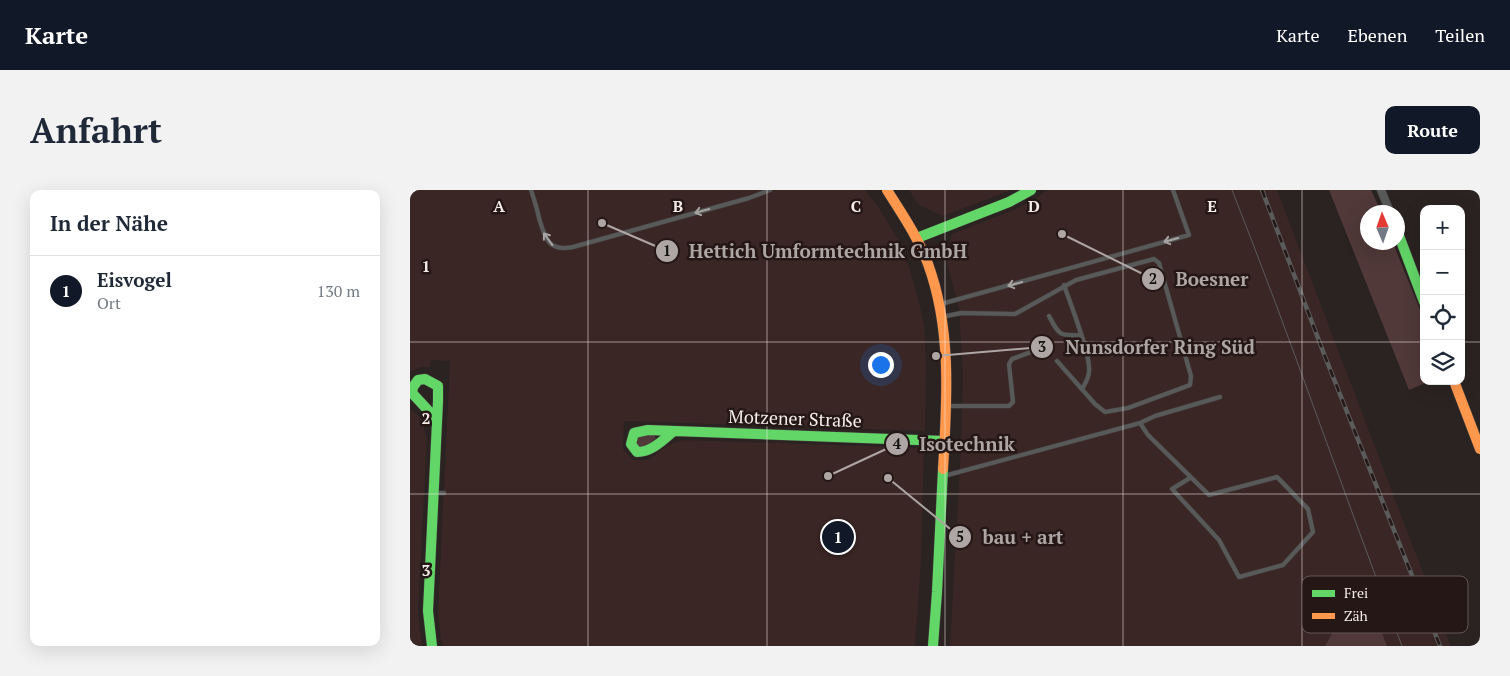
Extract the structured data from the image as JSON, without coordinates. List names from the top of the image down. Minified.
{"streets":{"street":["Motzener Straße"]},"places":["Hettich Umformtechnik GmbH","Boesner","Nunsdorfer Ring Süd","Isotechnik","bau + art"],"legend":["Frei","Zäh"],"north":"top","page":{"header":"Karte","nav":["Karte","Ebenen","Teilen"],"buttons":"Route","title":"Anfahrt","heading":"In der Nähe","map_buttons":["+","−"],"list":[{"mark":"1","name":"Eisvogel","note":"Ort","value":"130 m"}],"pins":"1"},"grid":{"columns":["A","B","C","D","E"],"rows":["1","2","3"]}}
